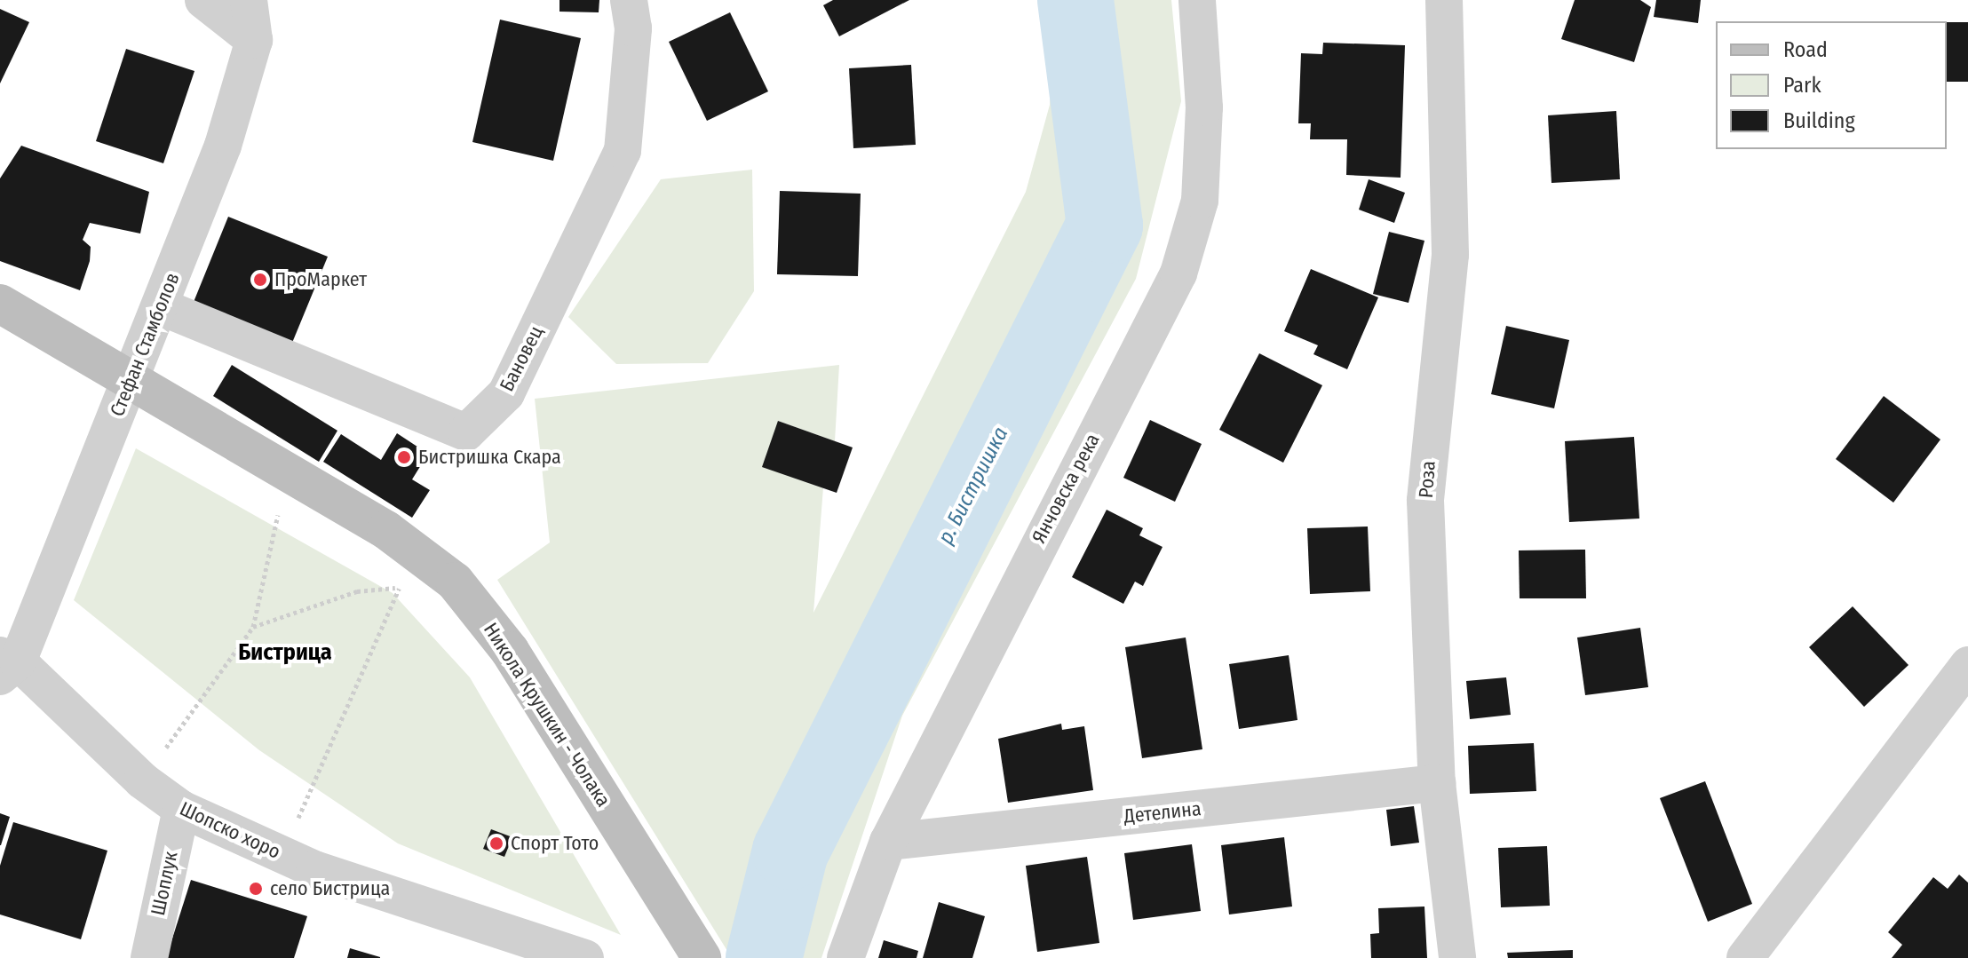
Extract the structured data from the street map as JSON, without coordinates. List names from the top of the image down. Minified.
{"streets":{"street":["Стефан Стамболов","Бановец","Роза","Янчовска река","Никола Крушкин - Чолака","Детелина","Шопско хоро","Шоплук"]},"crossings":[["Стефан Стамболов","Бановец"],["Стефан Стамболов","Никола Крушкин - Чолака"],["Стефан Стамболов","Шопско хоро"],["Роза","Детелина"],["Янчовска река","Детелина"],["Шопско хоро","Шоплук"]],"districts":["Бистрица"],"water":["р. Бистришка"],"places":["ПроМаркет","Бистришка Скара","Спорт Тото","село Бистрица"],"legend":["Road","Park","Building"]}
